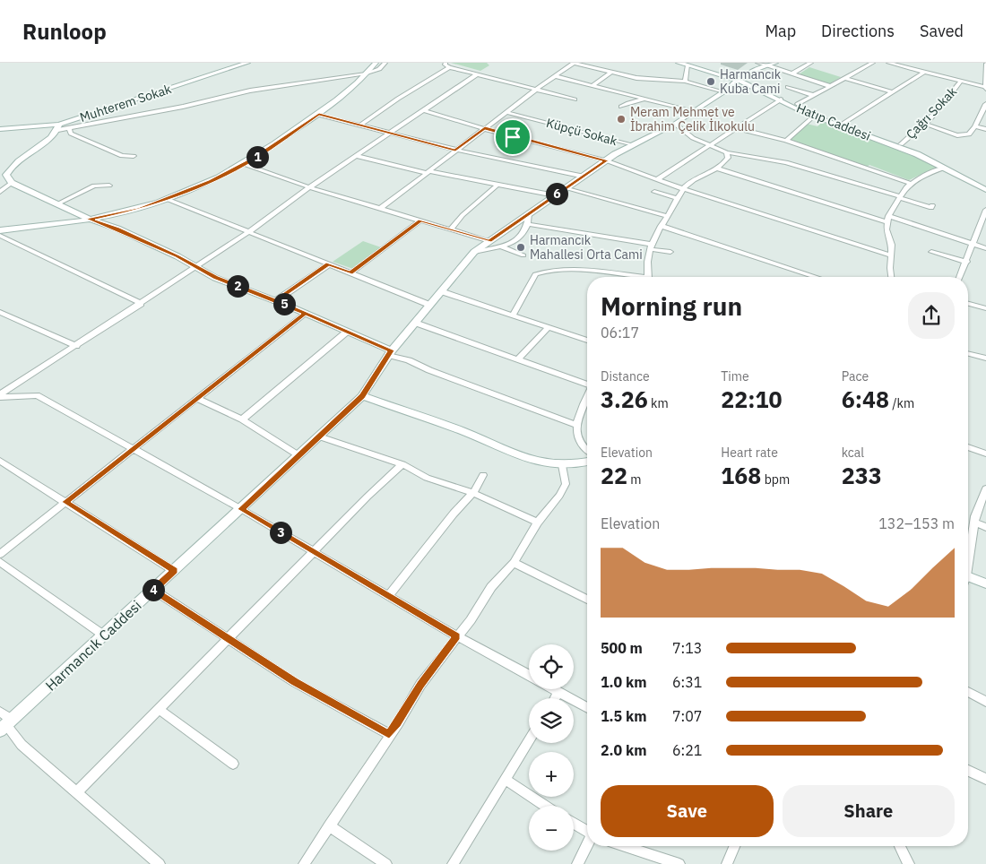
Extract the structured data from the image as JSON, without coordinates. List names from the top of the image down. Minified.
{"streets":{"street":["Muhterem Sokak","Çağrı Sokak","Hatıp Caddesi","Küpçü Sokak","Harmancık Caddesi"]},"crossings":[["Çağrı Sokak","Hatıp Caddesi"],["Küpçü Sokak","Harmancık Caddesi"]],"places":["Harmancık Kuba Cami","Meram Mehmet ve İbrahim Çelik İlkokulu","Harmancık Mahallesi Orta Cami"],"page":{"header":"Runloop","nav":["Map","Directions","Saved"],"pins":["1","6","2","5","3","4"],"heading":["Morning run","06:17"],"stats":[["Distance","3.26 km"],["Time","22:10"],["Pace","6:48 /km"],["Elevation","22 m"],["Heart rate","168 bpm"],["kcal","233"]],"chart":["Elevation","132–153 m"],"list":[{"name":"500 m","note":"7:13"},{"name":"1.0 km","note":"6:31"},{"name":"1.5 km","note":"7:07"},{"name":"2.0 km","note":"6:21"}],"map_buttons":["+","−"],"buttons":["Save","Share"]}}
